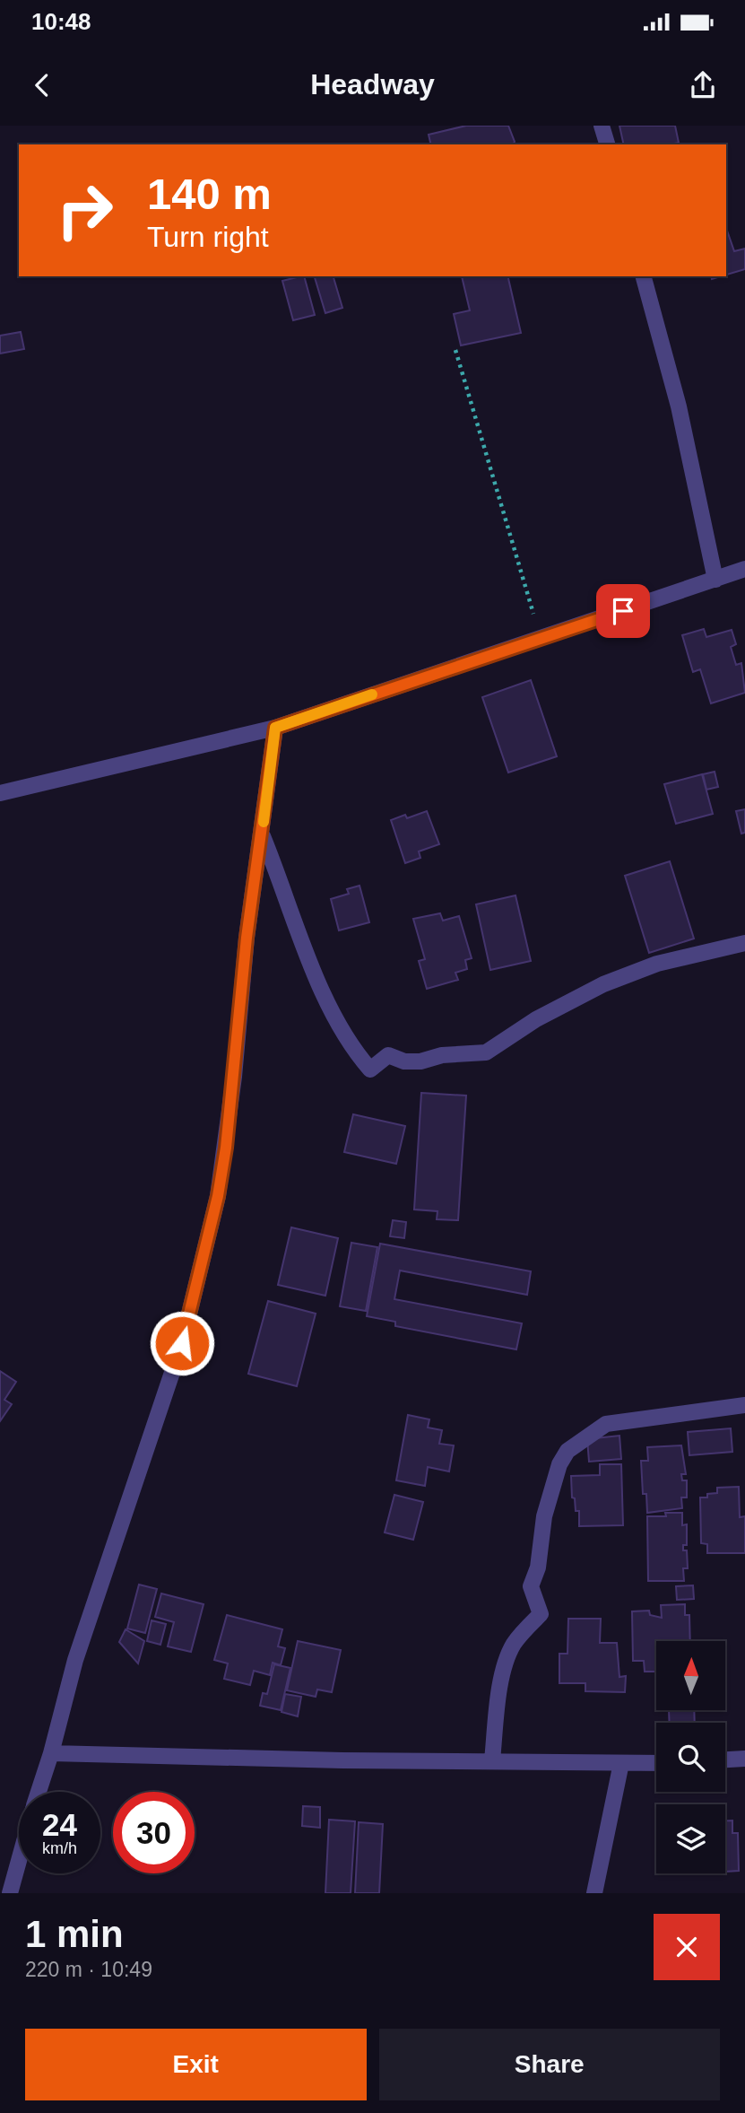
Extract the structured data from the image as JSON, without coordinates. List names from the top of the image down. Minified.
{"north":"top","page":{"status":"10:48","header":"Headway","turn":["140 m","Turn right"],"speed":"24 km/h","limit":"30","heading":["1 min","220 m · 10:49"],"buttons":["Exit","Share"]}}
